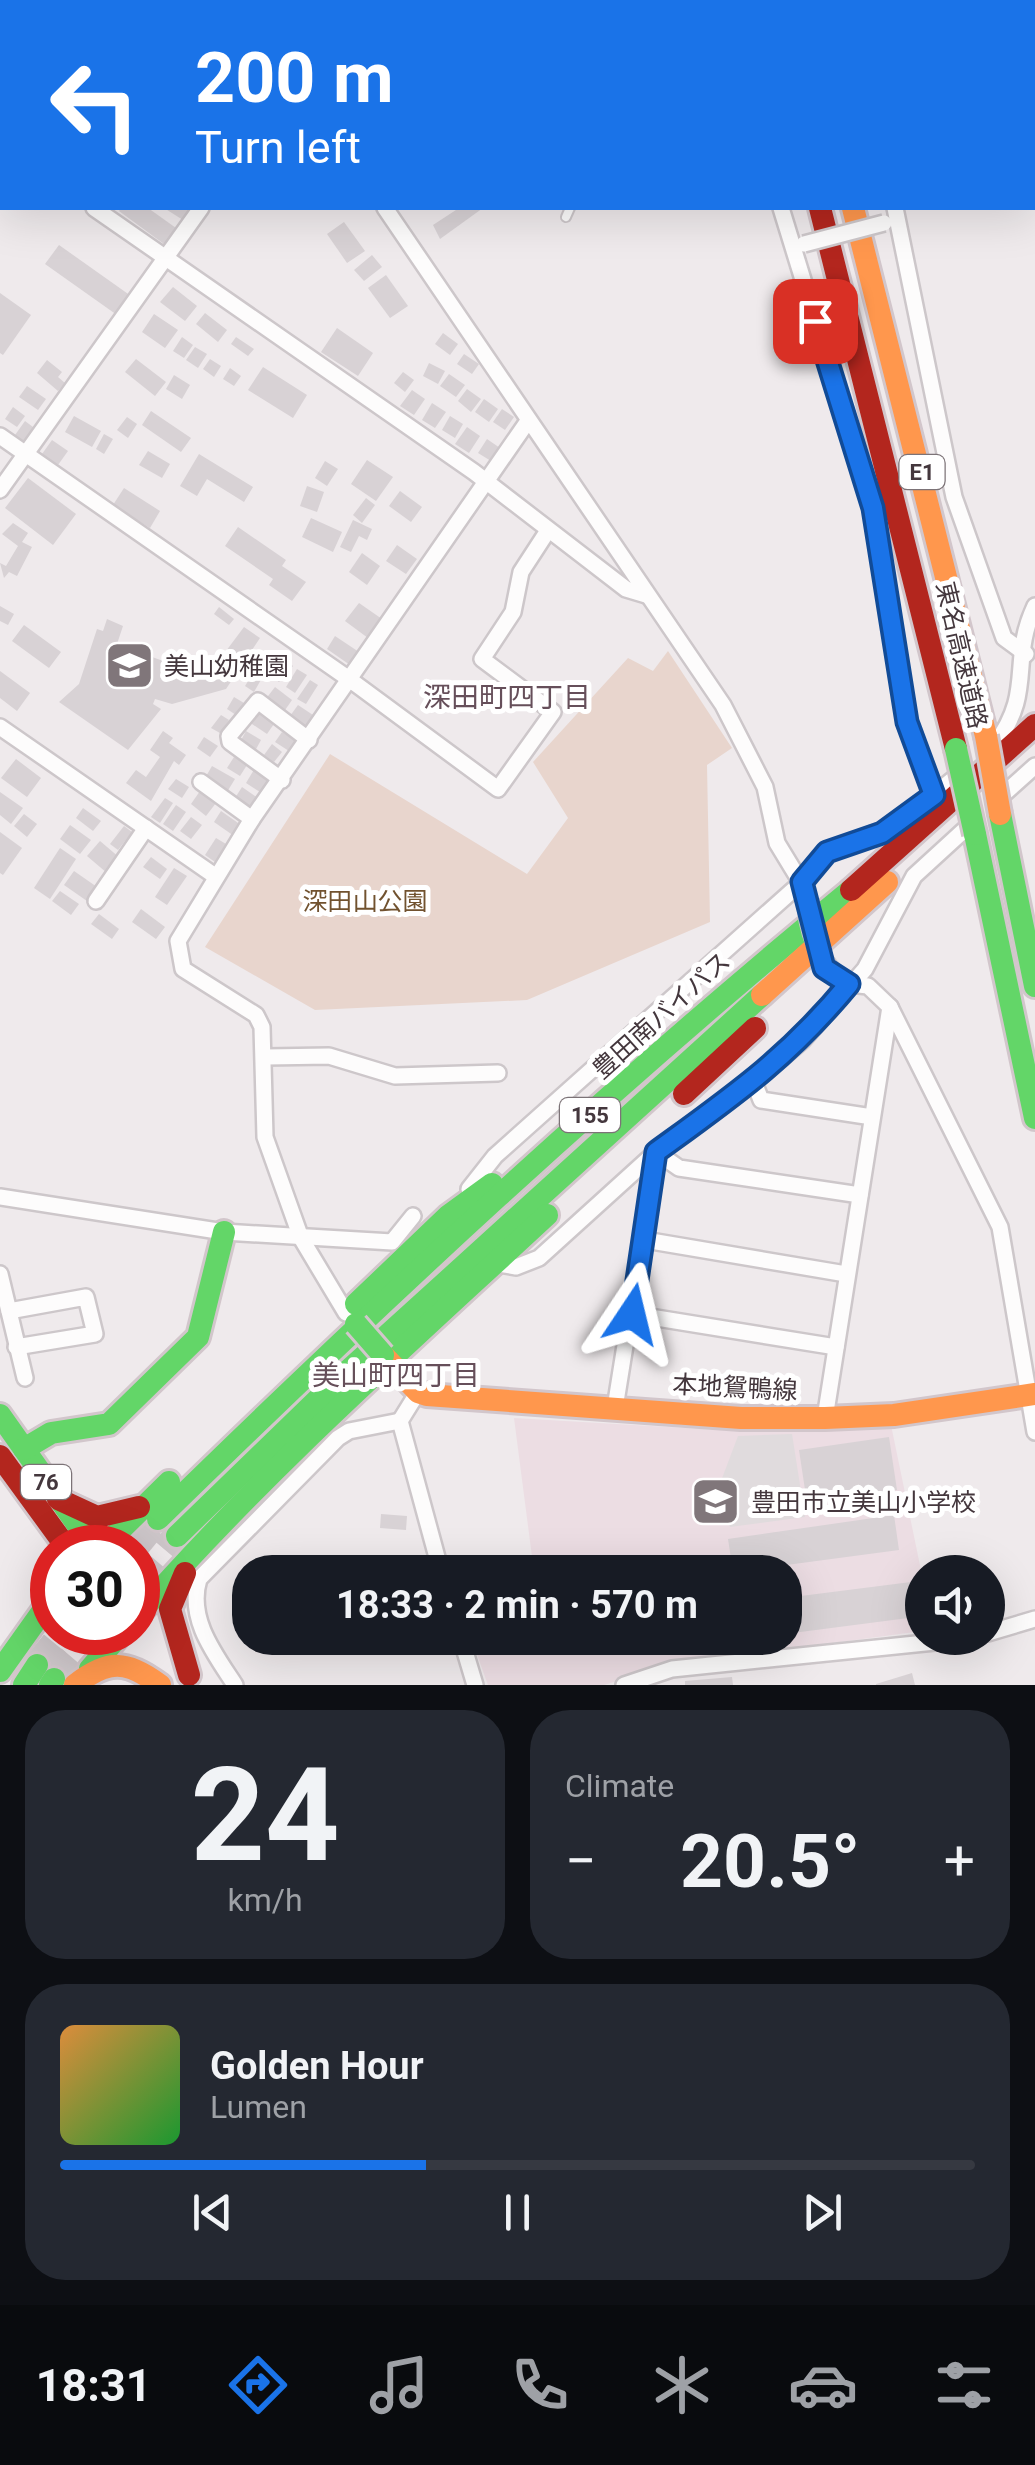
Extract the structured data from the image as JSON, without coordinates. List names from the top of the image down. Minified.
{"streets":{"main road":["E1","東名高速道路","豊田南バイパス","155","本地鴛鴨線","76"]},"crossings":[["豊田南バイパス","155"],["155","76"]],"districts":["深田町四丁目","美山町四丁目"],"parks":["深田山公園"],"places":{"school or university":["美山幼稚園","豊田市立美山小学校"]},"page":{"turn":["200 m","Turn left"],"limit":"30","trip":"18:33 · 2 min · 570 m","tile":[["24","km/h"],"Climate"],"heat":["−","20.5°","+"],"song":["Golden Hour","Lumen"],"tabs":"18:31"}}
